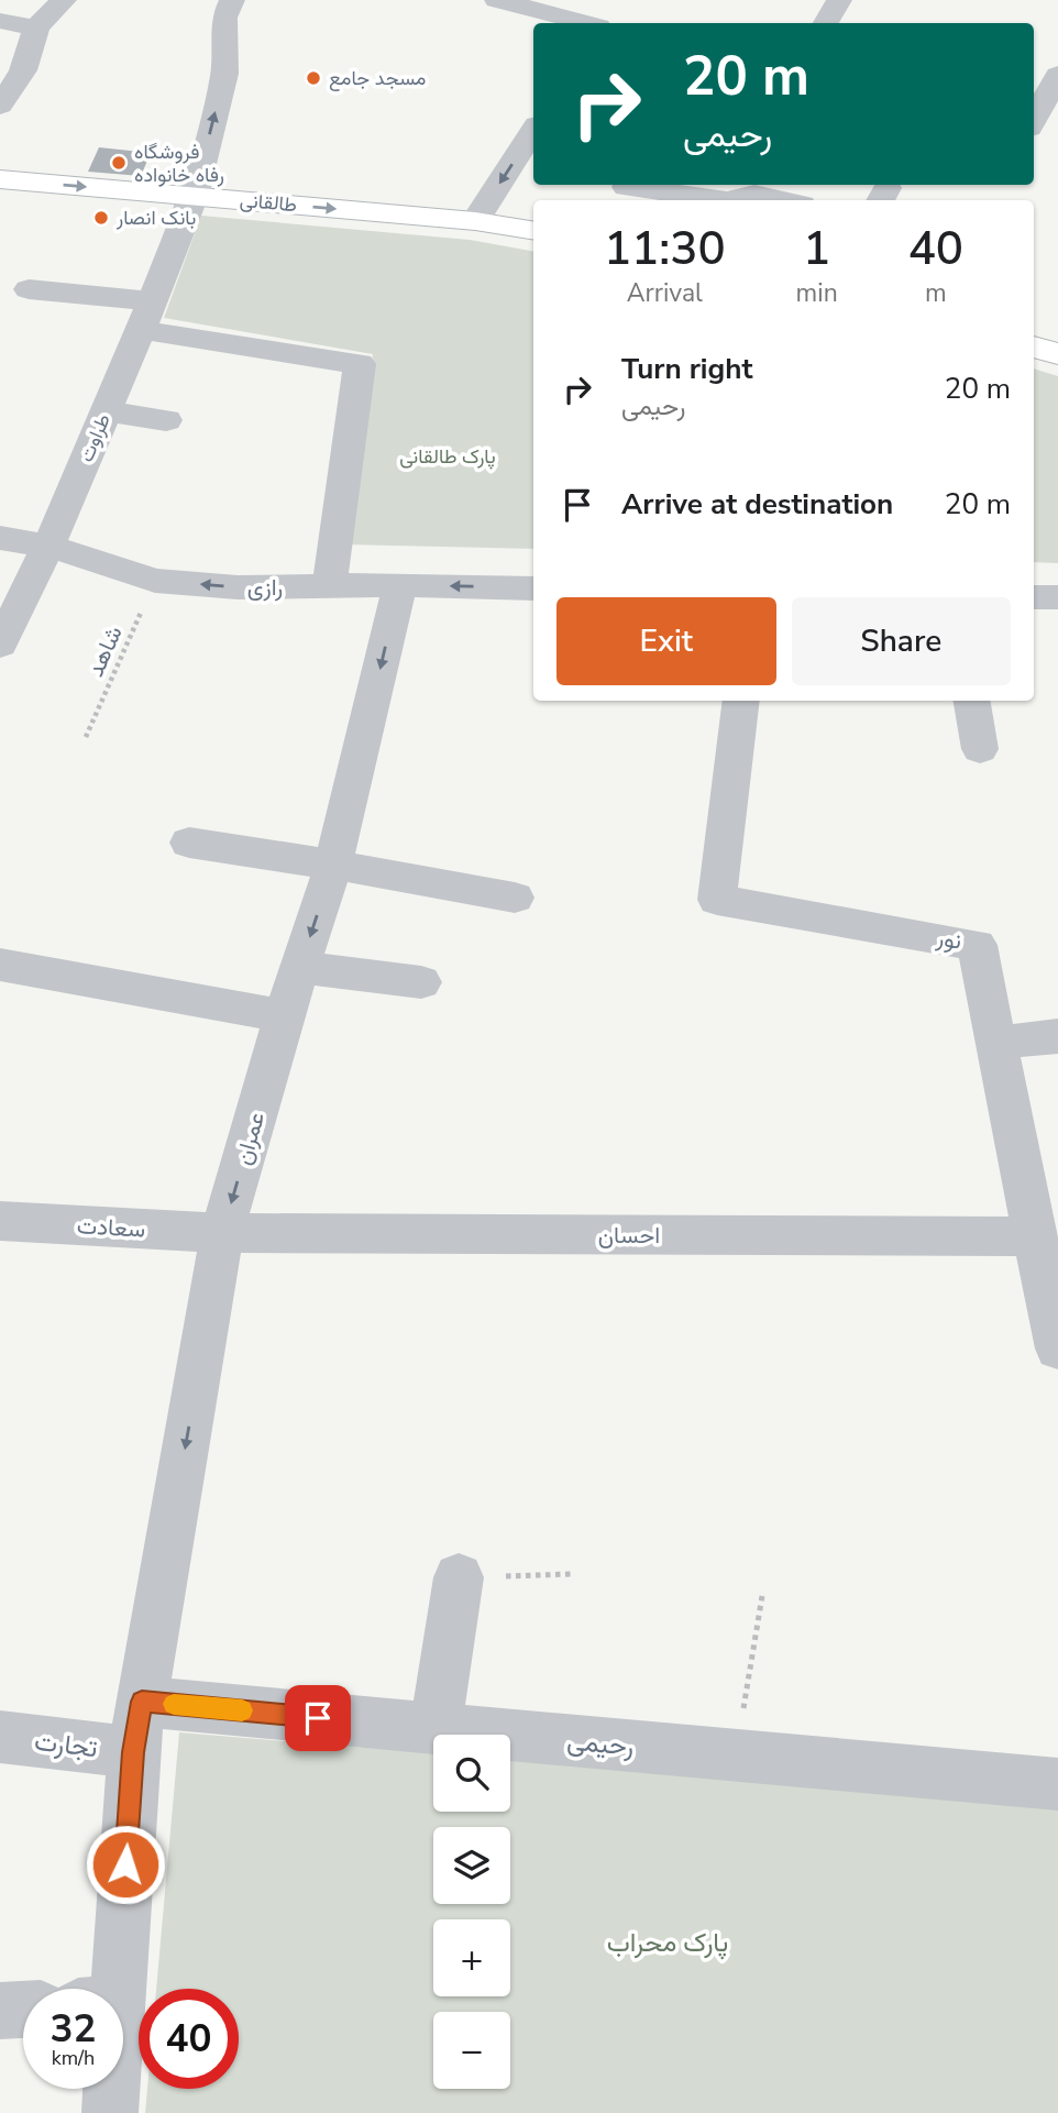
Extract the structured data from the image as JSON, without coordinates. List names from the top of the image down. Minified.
{"streets":{"main road":["طالقانی"],"street":["طراوت","رازی","نور","عمران","سعادت","احسان","رحیمی","تجارت"],"path":["شاهد"]},"crossings":[["طالقانی","طراوت"],["طراوت","رازی"],["رازی","شاهد"],["رازی","عمران"],["نور","احسان"],["عمران","سعادت"],["عمران","احسان"],["عمران","رحیمی"],["عمران","تجارت"],["سعادت","احسان"]],"one_way":["طالقانی","عمران"],"parks":["پارک طالقانی","پارک محراب"],"places":["مسجد جامع","فروشگاه رفاه خانواده","بانک انصار"],"page":{"turn":["20 m","رحیمی"],"eta":["11:30","Arrival","1","min","40","m"],"list":[{"name":"Turn right","note":"رحیمی","value":"20 m"},{"name":"Arrive at destination","value":"20 m"}],"buttons":["Exit","Share"],"map_buttons":["+","−"],"speed":"32 km/h","limit":"40"}}
